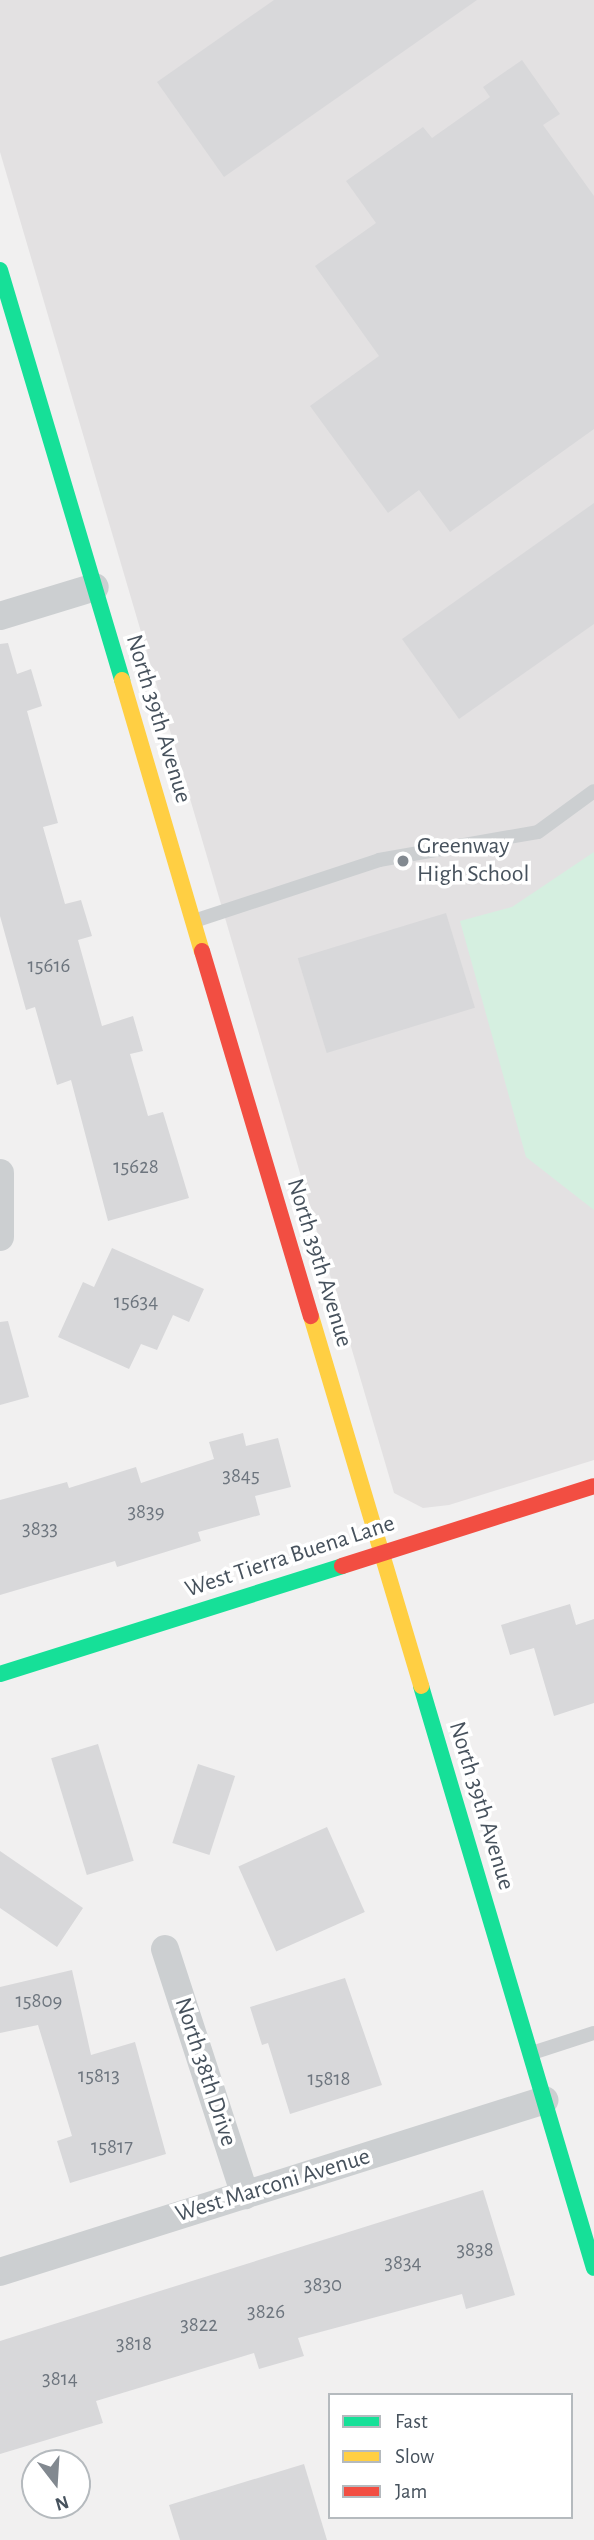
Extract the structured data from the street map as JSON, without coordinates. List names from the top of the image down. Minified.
{"streets":{"street":["North 39th Avenue","West Tierra Buena Lane","North 38th Drive","West Marconi Avenue"]},"crossings":[["North 39th Avenue","West Tierra Buena Lane"],["North 39th Avenue","West Marconi Avenue"],["North 38th Drive","West Marconi Avenue"]],"places":["Greenway High School"],"house_numbers":["15616","15628","15634","3845","3839","3833","15809","15813","15818","15817","3838","3834","3830","3826","3822","3818","3814"],"legend":["Fast","Slow","Jam"],"north":"bottom"}
